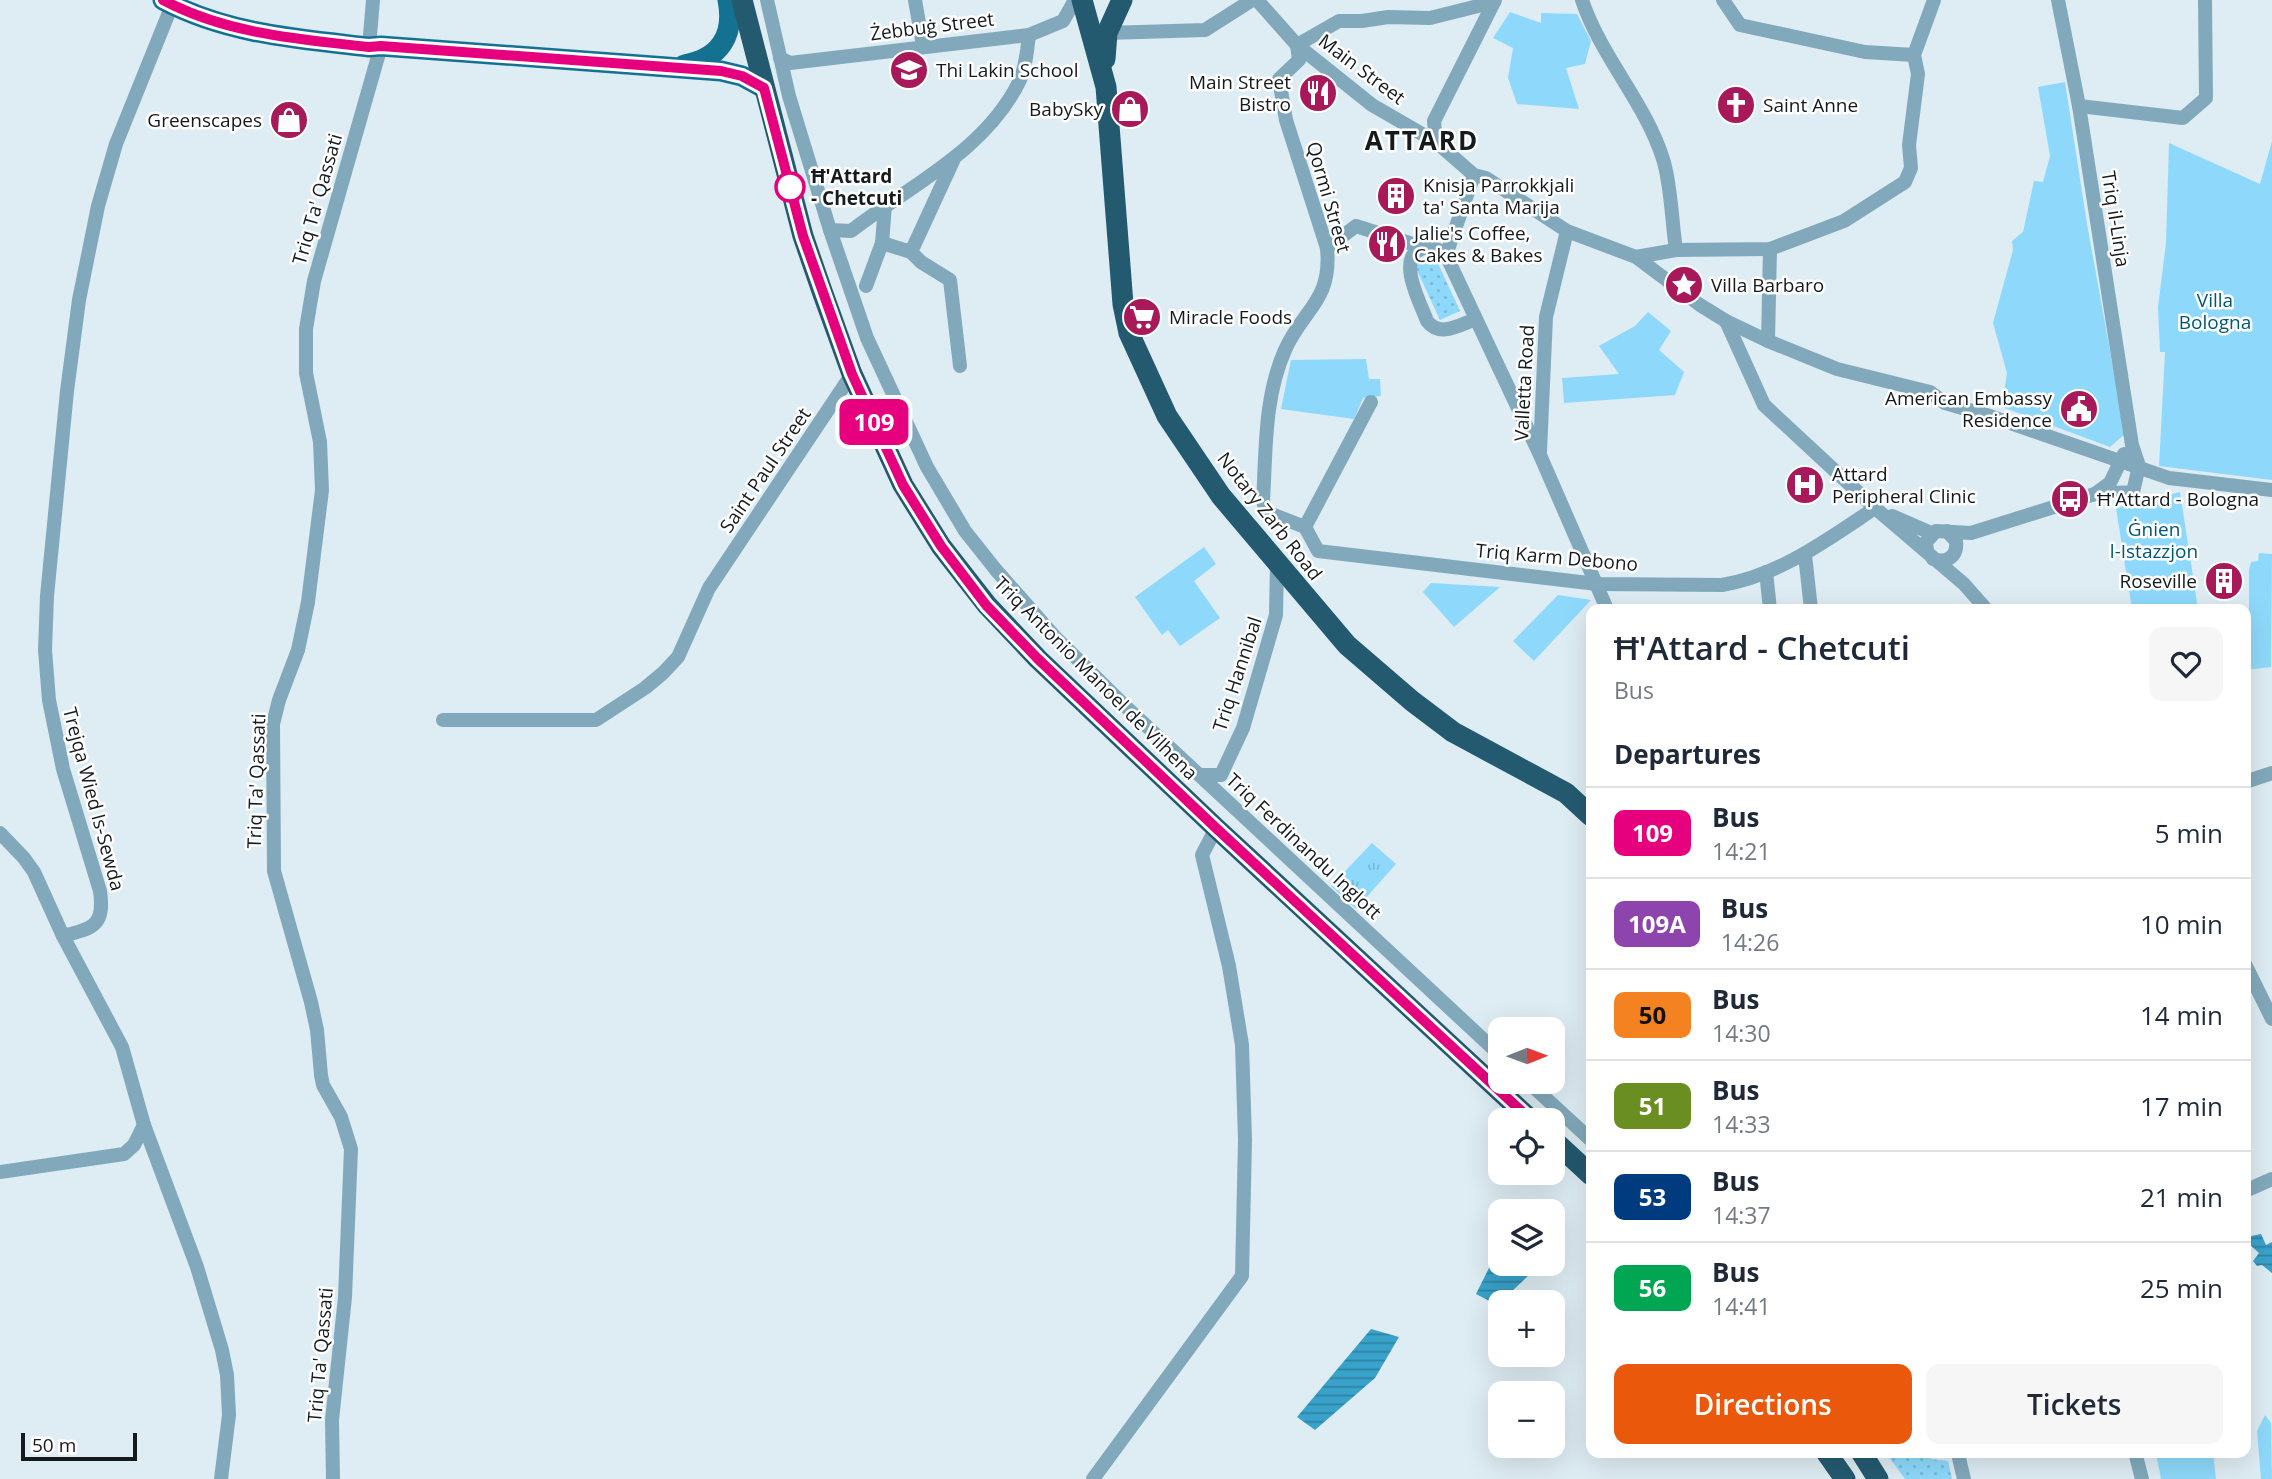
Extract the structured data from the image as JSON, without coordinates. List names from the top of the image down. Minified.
{"streets":{"highway":["Notary Zarb Road","Triq Antonio Manoel de Vilhena"],"street":["Żebbuġ Street","Main Street","Qormi Street","Triq Ta' Qassati","Triq il-Linja","Valletta Road","Saint Paul Street","Triq Karm Debono","Triq Hannibal","Trejqa Wied Is-Sewda","Triq Ferdinandu Inglott"]},"crossings":[["Main Street","Qormi Street"],["Main Street","Valletta Road"],["Qormi Street","Triq Karm Debono"],["Valletta Road","Triq Karm Debono"],["Saint Paul Street","Triq Antonio Manoel de Vilhena"],["Notary Zarb Road","Triq Hannibal"],["Triq Hannibal","Triq Ferdinandu Inglott"]],"districts":["ATTARD"],"parks":["Villa Bologna","Ġnien l-Istazzjon"],"places":{"school or university":["Thi Lakin School"],"restaurant":["Main Street Bistro","Jalie's Coffee, Cakes & Bakes"],"church":["Saint Anne"],"shop":["BabySky","Greenscapes"],"other":["Ħ'Attard - Chetcuti"],"building":["Knisja Parrokkjali ta' Santa Marija","Roseville"],"place":["Villa Barbaro"],"supermarket":["Miracle Foods"],"public building":["American Embassy Residence"],"hospital":["Attard Peripheral Clinic"],"bus stop":["Ħ'Attard - Bologna"]},"lines":["bus line 109"],"scale_bar":"50 m","north":"right","page":{"on_map":"109","heading":[["Ħ'Attard - Chetcuti","Bus"],"Departures"],"list":[{"mark":"109","name":"Bus","note":"14:21","value":"5 min"},{"mark":"109A","name":"Bus","note":"14:26","value":"10 min"},{"mark":"50","name":"Bus","note":"14:30","value":"14 min"},{"mark":"51","name":"Bus","note":"14:33","value":"17 min"},{"mark":"53","name":"Bus","note":"14:37","value":"21 min"},{"mark":"56","name":"Bus","note":"14:41","value":"25 min"}],"map_buttons":["+","−"],"buttons":["Directions","Tickets"],"scale":"50 m"}}
